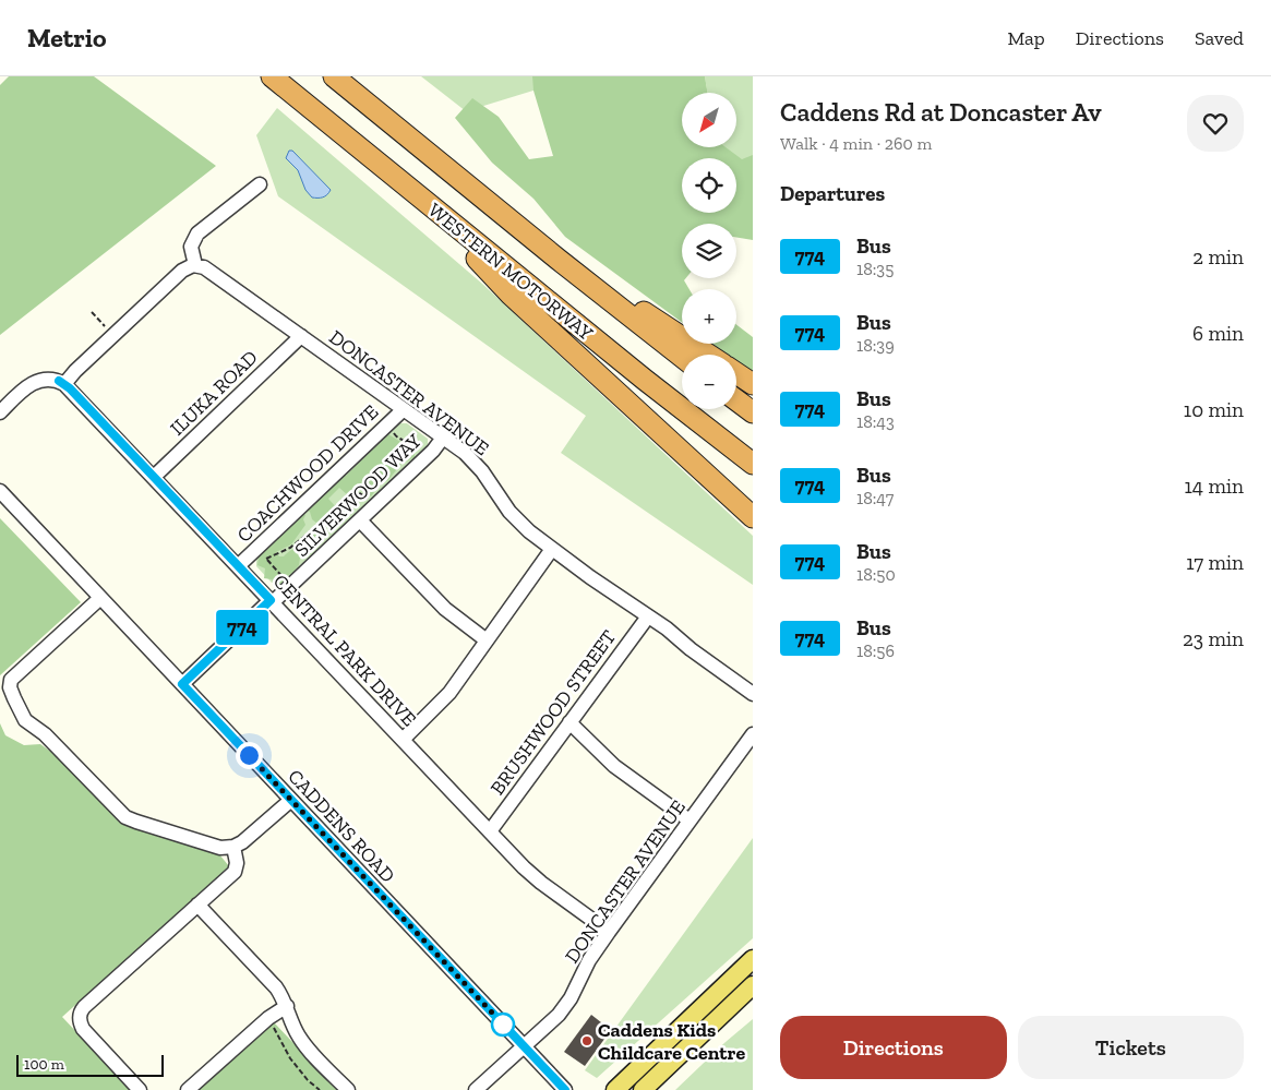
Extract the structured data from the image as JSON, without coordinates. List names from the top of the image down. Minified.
{"streets":{"highway":["WESTERN MOTORWAY"],"street":["ILUKA ROAD","DONCASTER AVENUE","COACHWOOD DRIVE","SILVERWOOD WAY","CENTRAL PARK DRIVE","BRUSHWOOD STREET","CADDENS ROAD"]},"crossings":[["ILUKA ROAD","DONCASTER AVENUE"],["ILUKA ROAD","CENTRAL PARK DRIVE"],["DONCASTER AVENUE","COACHWOOD DRIVE"],["DONCASTER AVENUE","SILVERWOOD WAY"],["DONCASTER AVENUE","CENTRAL PARK DRIVE"],["DONCASTER AVENUE","BRUSHWOOD STREET"],["DONCASTER AVENUE","CADDENS ROAD"],["COACHWOOD DRIVE","CENTRAL PARK DRIVE"],["SILVERWOOD WAY","CENTRAL PARK DRIVE"],["SILVERWOOD WAY","CADDENS ROAD"],["CENTRAL PARK DRIVE","BRUSHWOOD STREET"]],"places":["Caddens Kids Childcare Centre"],"lines":["bus line 774"],"scale_bar":"100 m","north":"bottom left","page":{"header":"Metrio","nav":["Map","Directions","Saved"],"on_map":"774","heading":[["Caddens Rd at Doncaster Av","Walk · 4 min · 260 m"],"Departures"],"map_buttons":["+","−"],"list":[{"mark":"774","name":"Bus","note":"18:35","value":"2 min"},{"mark":"774","name":"Bus","note":"18:39","value":"6 min"},{"mark":"774","name":"Bus","note":"18:43","value":"10 min"},{"mark":"774","name":"Bus","note":"18:47","value":"14 min"},{"mark":"774","name":"Bus","note":"18:50","value":"17 min"},{"mark":"774","name":"Bus","note":"18:56","value":"23 min"}],"buttons":["Directions","Tickets"],"scale":"100 m"}}
